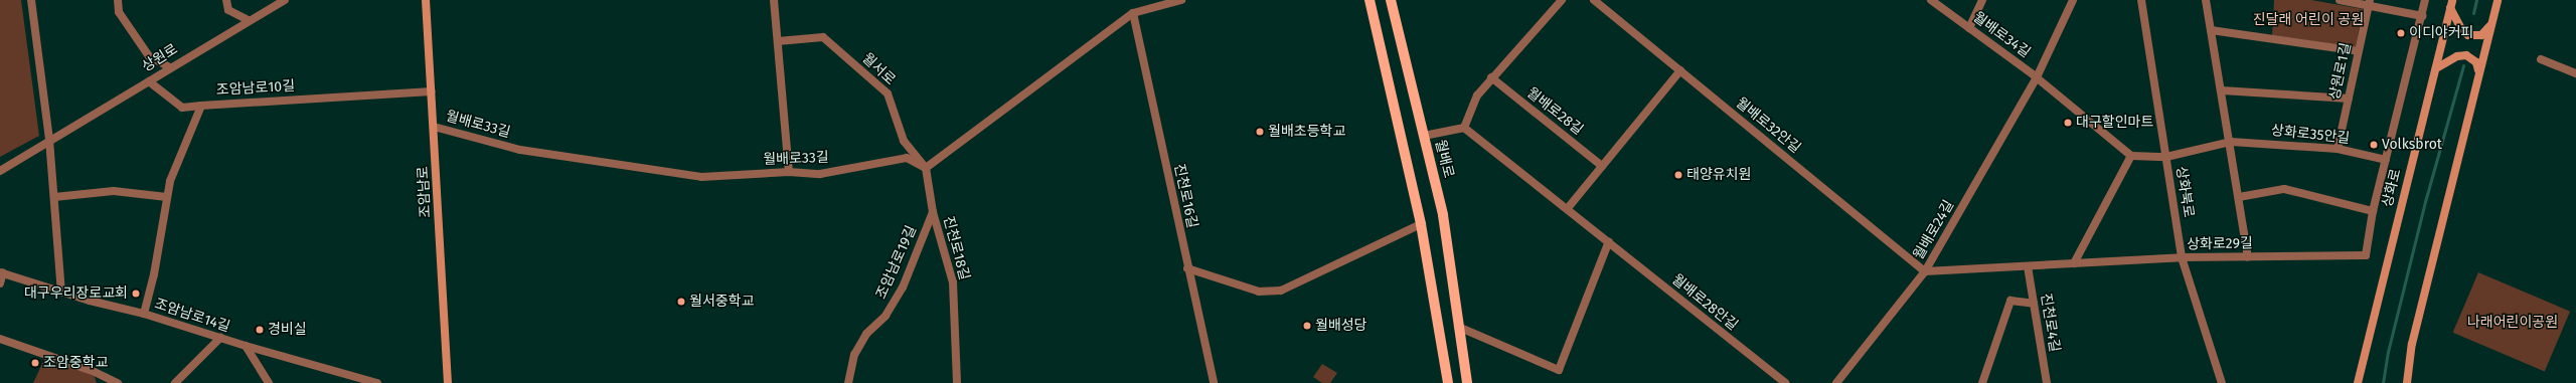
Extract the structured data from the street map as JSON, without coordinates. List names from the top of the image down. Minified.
{"streets":{"main road":["월배로","상화로","조암남로"],"street":["월배로34길","상원로","월서로","상원로1길","조암남로10길","월배로28길","월배로33길","월배로32안길","상화로35안길","상화북로","진천로16길","월배로24길","상화로29길","진천로18길","조암남로19길","월배로28안길","조암남로14길","진천로4길"]},"crossings":[["월배로34길","월배로24길"],["월서로","월배로33길"],["월서로","진천로18길"],["상원로1길","상화로35안길"],["조암남로10길","조암남로"],["조암남로10길","조암남로14길"],["월배로33길","조암남로"],["월배로33길","진천로18길"],["월배로32안길","월배로24길"],["월배로32안길","상화로29길"],["상화로35안길","상화북로"],["상화북로","상화로29길"],["월배로24길","상화로29길"],["상화로29길","진천로4길"],["진천로18길","조암남로19길"]],"parks":["진달래 어린이 공원","나래어린이공원"],"places":["이디야커피","대구할인마트","월배초등학교","Volksbrot","태양유치원","대구우리장로교회","월서중학교","월배성당","경비실","조암중학교"]}
